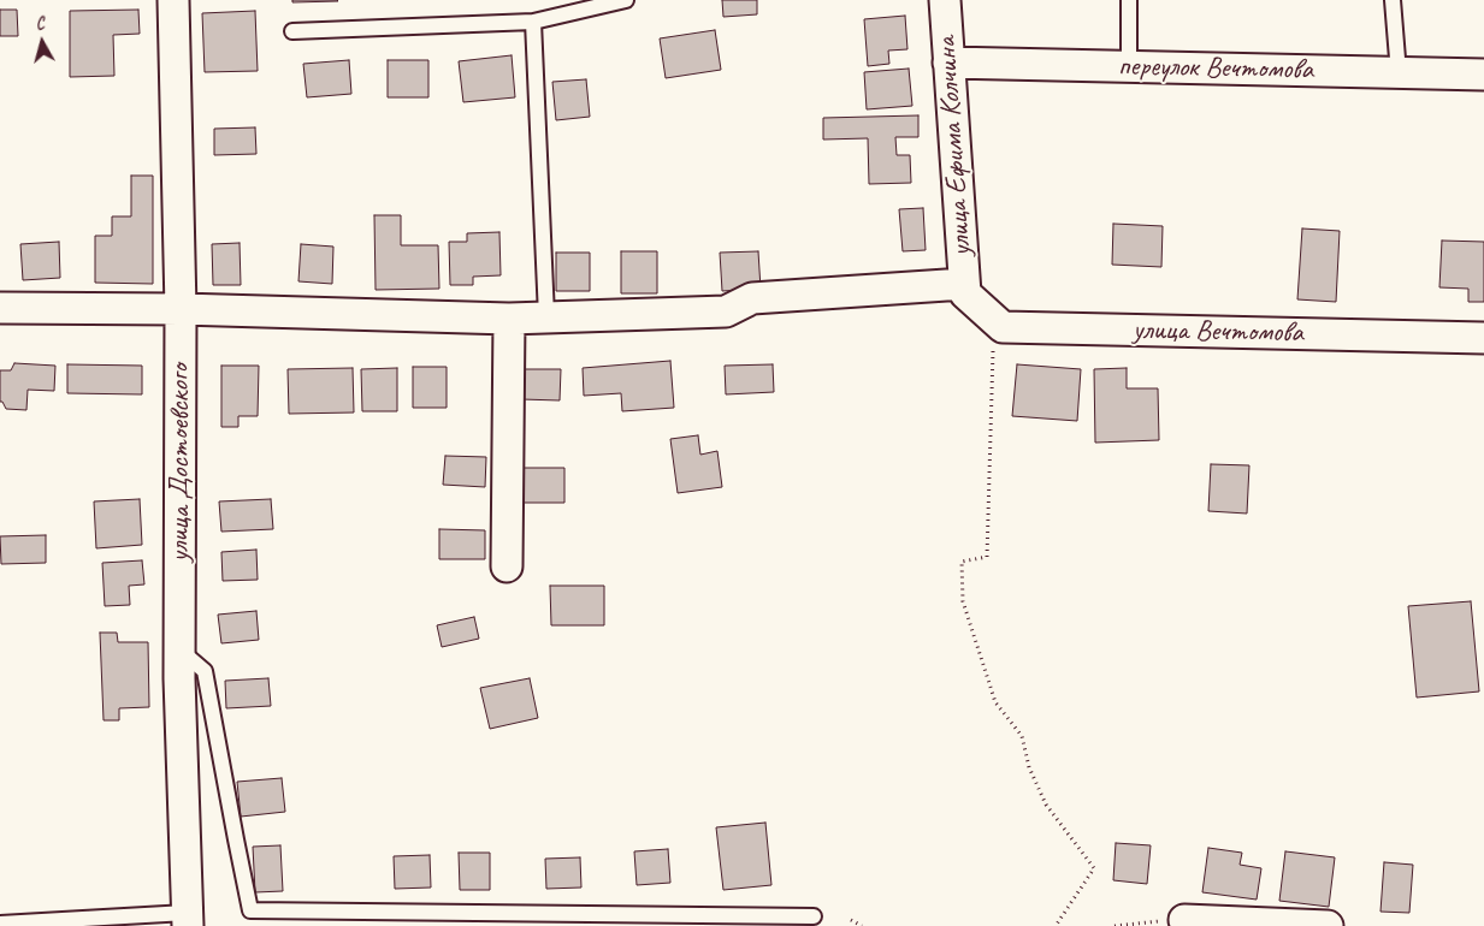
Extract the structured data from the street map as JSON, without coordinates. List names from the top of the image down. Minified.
{"streets":{"street":["переулок Вечтомова","улица Ефима Колчина","улица Вечтомова","улица Достоевского"]},"crossings":[["переулок Вечтомова","улица Ефима Колчина"]],"north":"top"}
